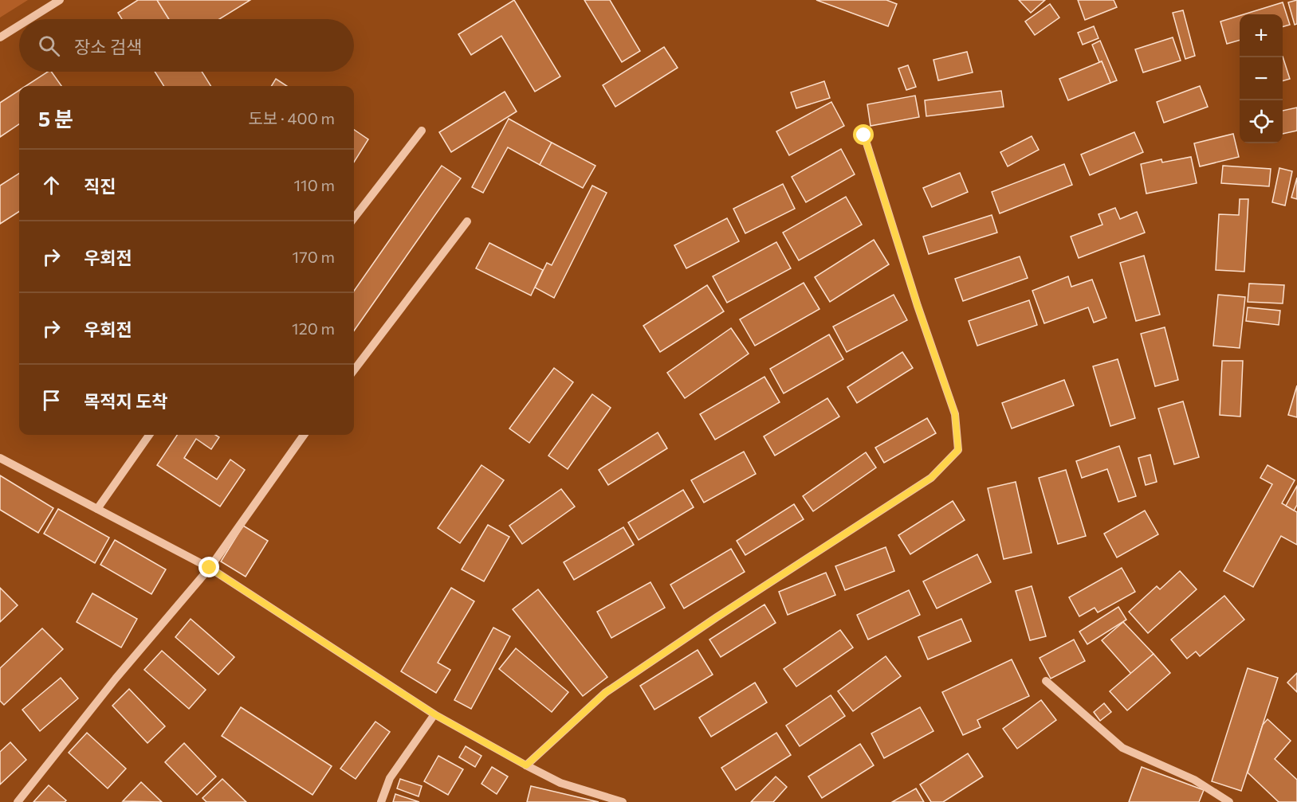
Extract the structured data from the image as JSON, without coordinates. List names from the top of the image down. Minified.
{"page":{"map_buttons":["+","−"],"search":"장소 검색","heading":["5 분","도보 · 400 m"],"list":[["직진","110 m"],["우회전","170 m"],["우회전","120 m"],"목적지 도착"]}}
